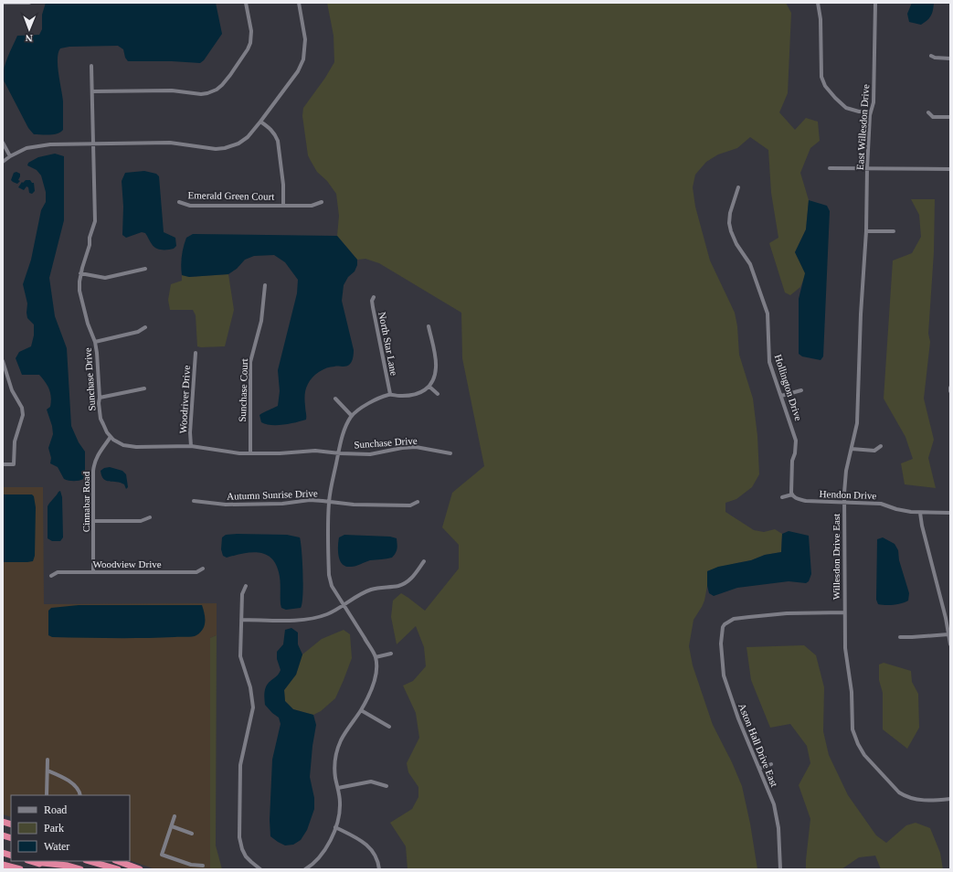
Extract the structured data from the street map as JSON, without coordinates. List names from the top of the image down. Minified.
{"streets":{"street":["East Willesdon Drive","Emerald Green Court","North Star Lane","Sunchase Drive","Hollington Drive","Sunchase Court","Woodriver Drive","Autumn Sunrise Drive","Hendon Drive","Cinnabar Road","Willesdon Drive East","Woodview Drive","Aston Hall Drive East"]},"crossings":[["East Willesdon Drive","Willesdon Drive East"],["Sunchase Drive","Sunchase Court"],["Sunchase Drive","Woodriver Drive"],["Sunchase Drive","Cinnabar Road"],["Hollington Drive","Hendon Drive"],["Hendon Drive","Willesdon Drive East"],["Cinnabar Road","Woodview Drive"],["Willesdon Drive East","Aston Hall Drive East"]],"legend":["Road","Park","Water"],"north":"bottom"}
